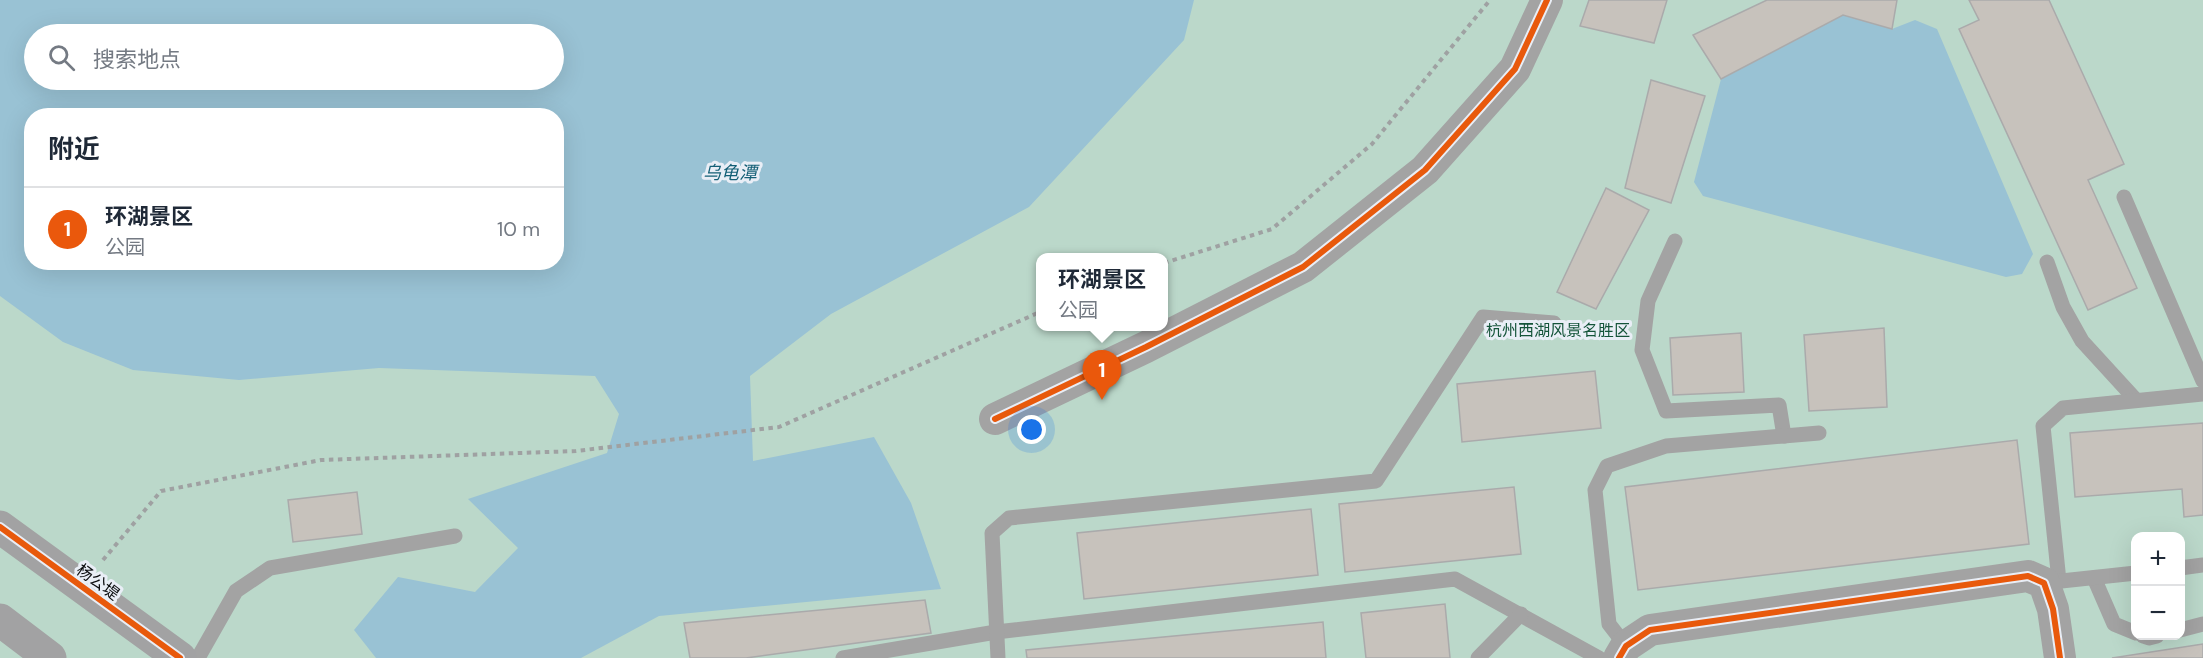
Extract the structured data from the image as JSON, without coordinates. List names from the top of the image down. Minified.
{"streets":{"main road":["杨公堤"]},"water":["乌龟潭"],"parks":["杭州西湖风景名胜区"],"page":{"search":"搜索地点","heading":"附近","list":[{"mark":"1","name":"环湖景区","note":"公园","value":"10 m"}],"popup":["环湖景区","公园"],"pins":"1","map_buttons":["+","−"]}}
